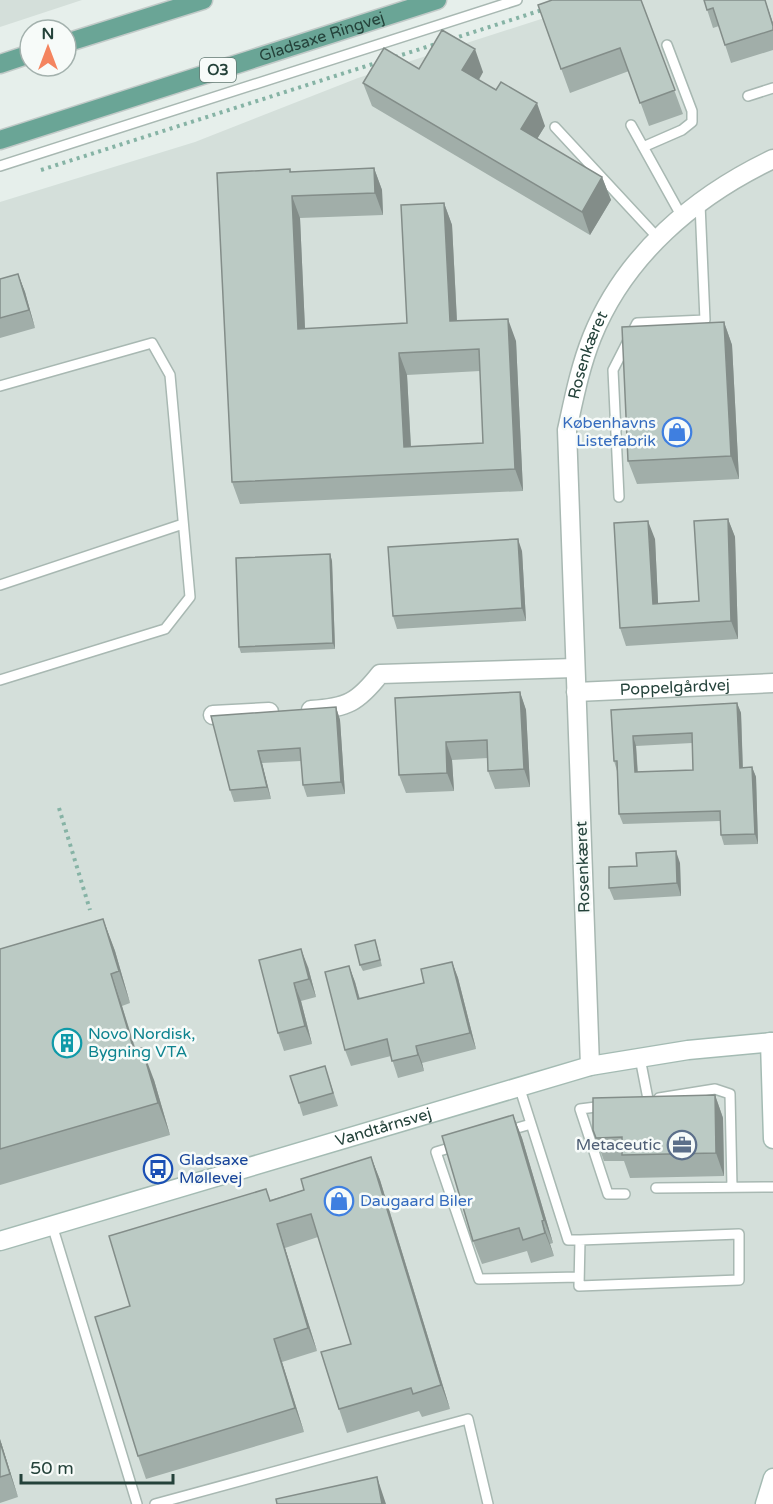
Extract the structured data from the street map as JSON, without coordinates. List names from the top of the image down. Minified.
{"streets":{"main road":["Gladsaxe Ringvej","O3"],"street":["Rosenkæret","Poppelgårdvej","Vandtårnsvej"]},"crossings":[["Rosenkæret","Poppelgårdvej"],["Rosenkæret","Vandtårnsvej"]],"places":{"shop":["Københavns Listefabrik","Daugaard Biler"],"building":["Novo Nordisk, Bygning VTA"],"office":["Metaceutic"],"bus stop":["Gladsaxe Møllevej"]},"scale_bar":"50 m","north":"top"}
